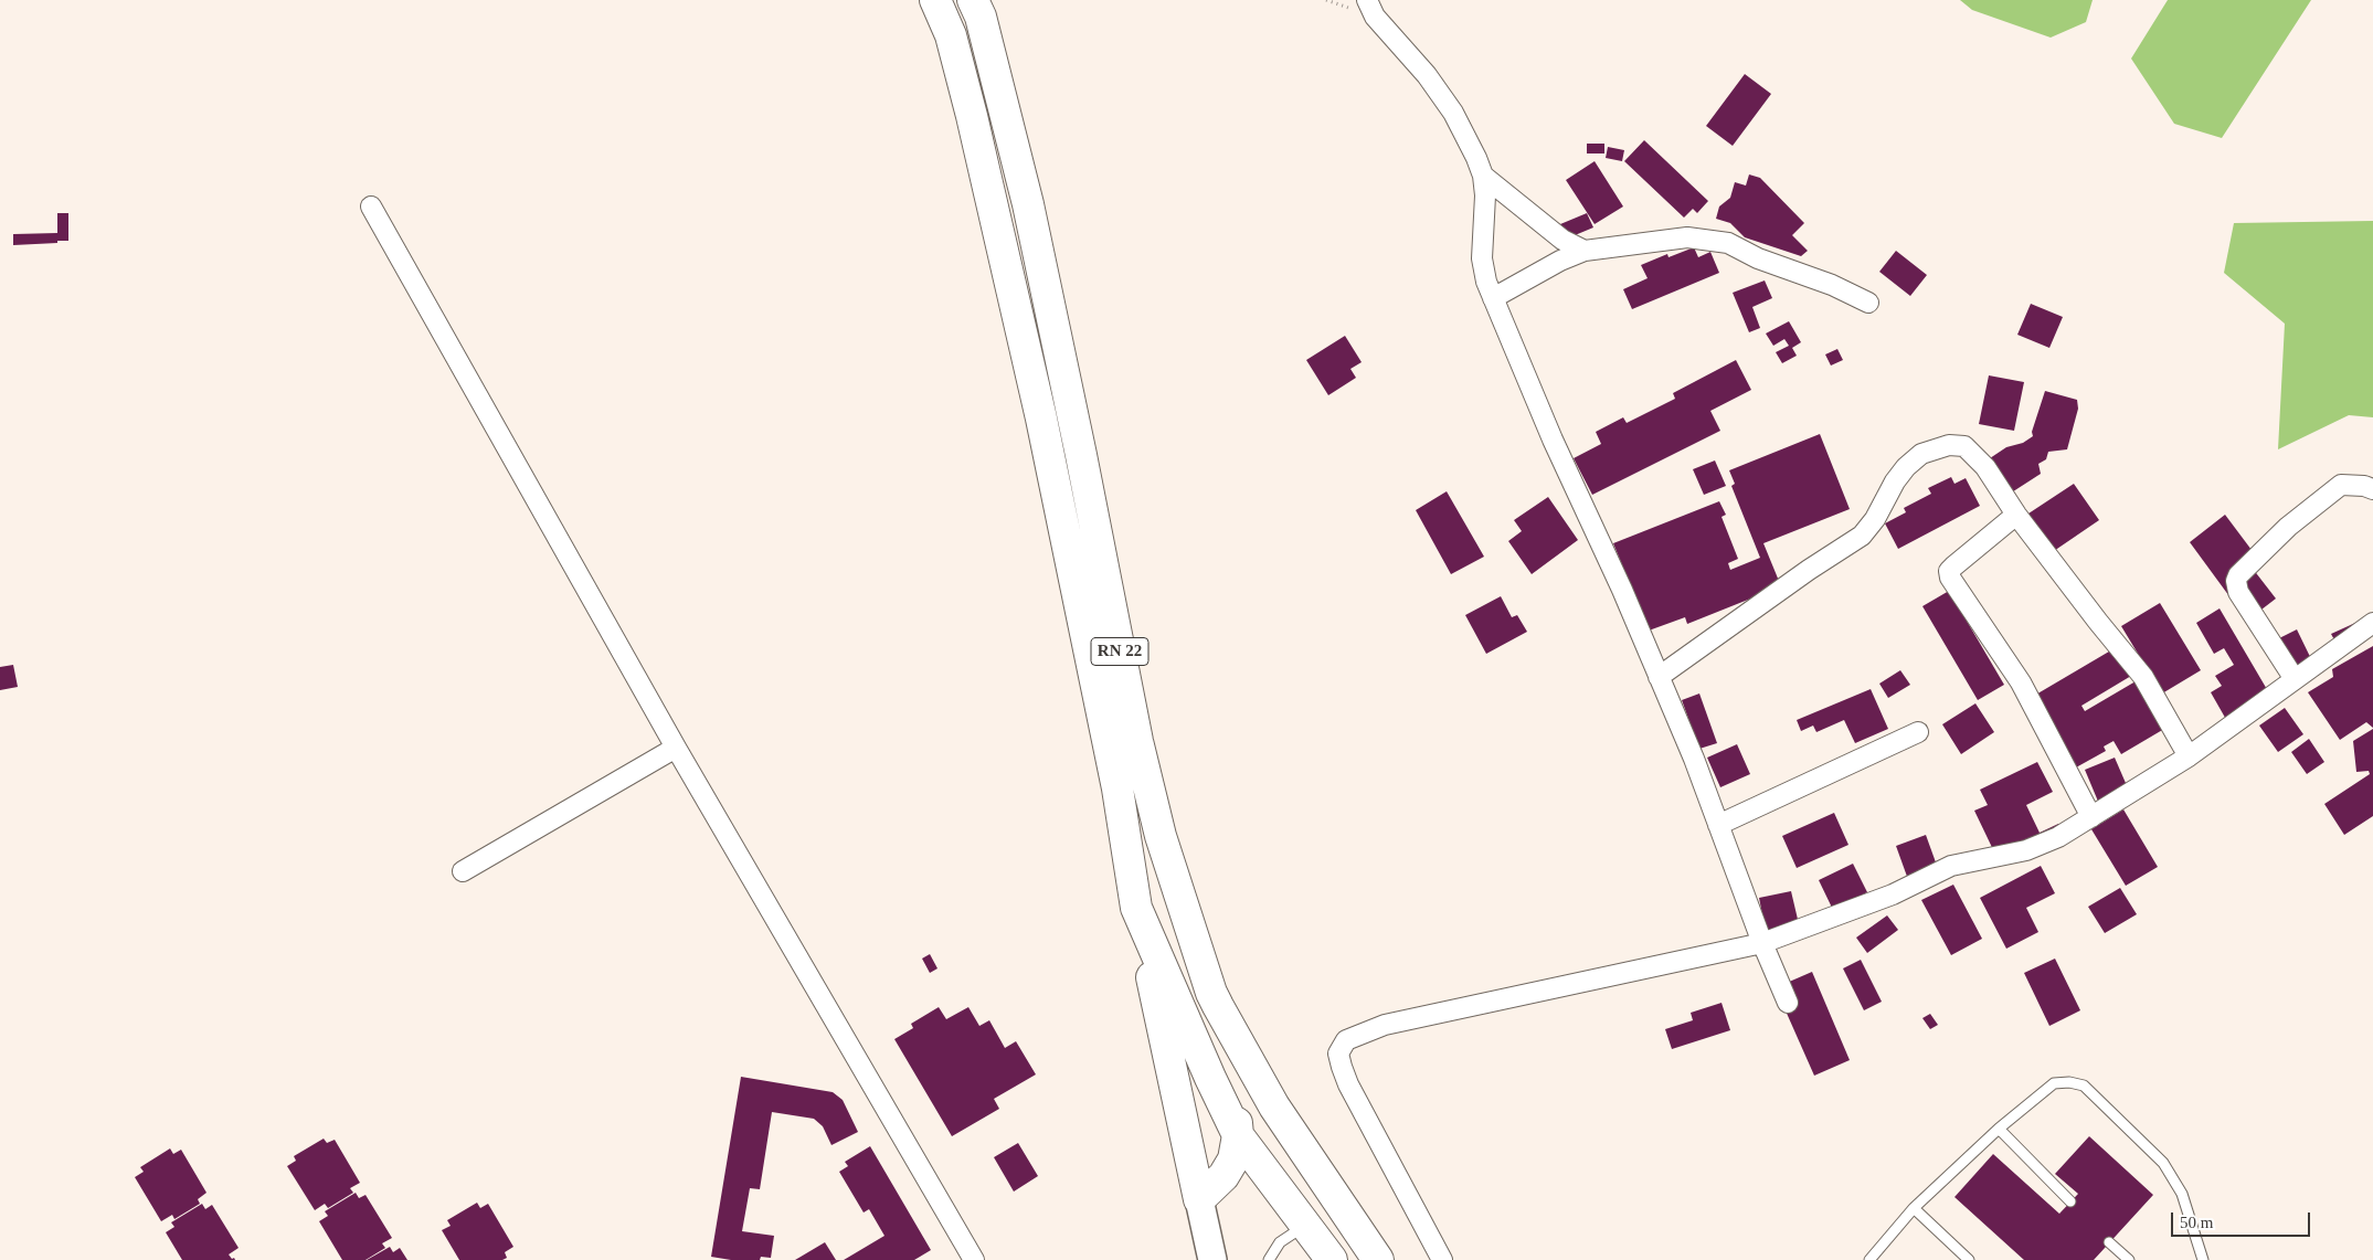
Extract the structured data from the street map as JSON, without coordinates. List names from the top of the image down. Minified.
{"streets":{"highway":["RN 22"]},"scale_bar":"50 m"}
